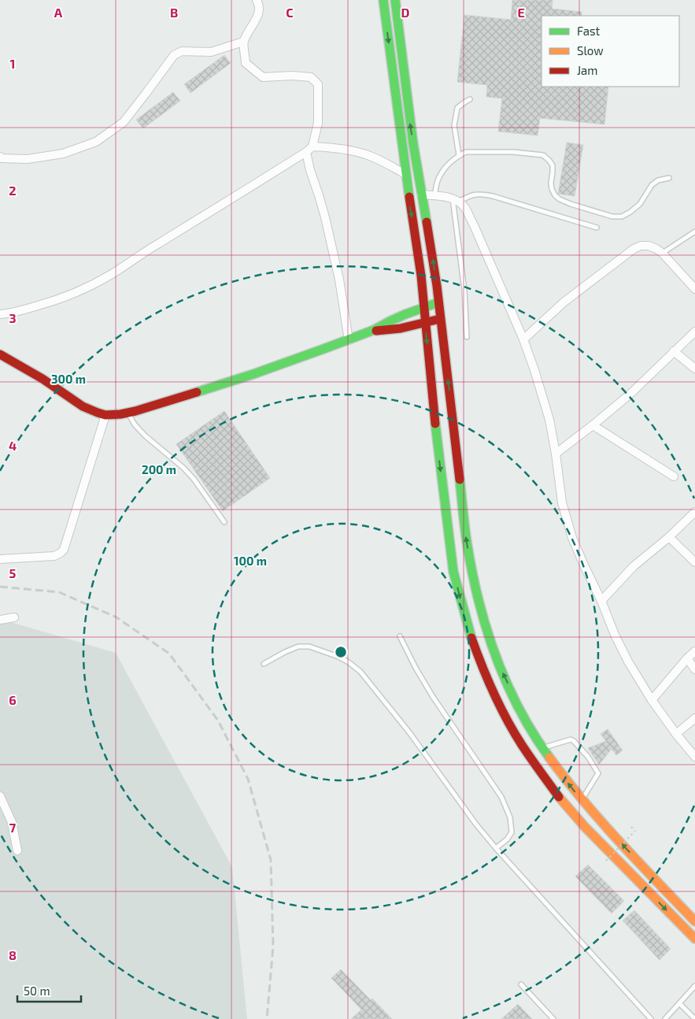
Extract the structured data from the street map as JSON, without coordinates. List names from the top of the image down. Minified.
{"legend":["Fast","Slow","Jam"],"scale_bar":"50 m","grid":{"columns":["A","B","C","D","E"],"rows":["1","2","3","4","5","6","7","8"]},"rings":["300 m","200 m","100 m"]}
